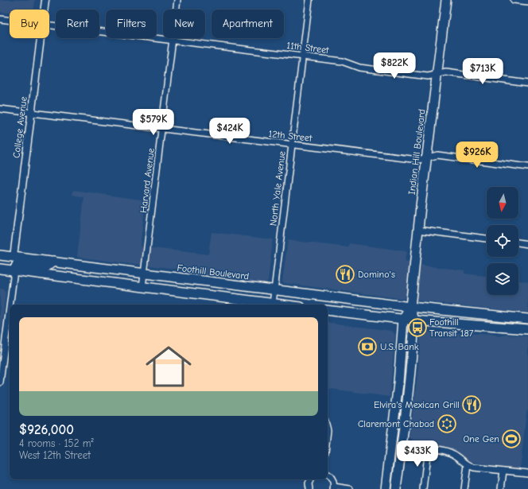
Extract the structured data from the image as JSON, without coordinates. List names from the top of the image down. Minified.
{"streets":{"main road":["Indian Hill Boulevard","Foothill Boulevard"],"street":["11th Street","College Avenue","12th Street","Harvard Avenue","North Yale Avenue"]},"crossings":[["11th Street","Indian Hill Boulevard"],["11th Street","Harvard Avenue"],["11th Street","North Yale Avenue"],["College Avenue","12th Street"],["College Avenue","Foothill Boulevard"],["12th Street","Indian Hill Boulevard"],["12th Street","Harvard Avenue"],["12th Street","North Yale Avenue"],["Indian Hill Boulevard","Foothill Boulevard"],["Harvard Avenue","Foothill Boulevard"],["North Yale Avenue","Foothill Boulevard"]],"places":{"restaurant":["Domino's","Elvira's Mexican Grill"],"bus stop":["Foothill Transit 187"],"bank":["U.S. Bank"],"synagogue":["Claremont Chabad"],"sports":["One Gen"]},"north":"bottom","page":{"chip":["Buy","Rent","Filters","New","Apartment"],"price":["$822K","$713K","$579K","$424K","$926K","$433K"],"list":[{"name":"$926,000","note":"4 rooms · 152 m² · West 12th Street"}]}}
